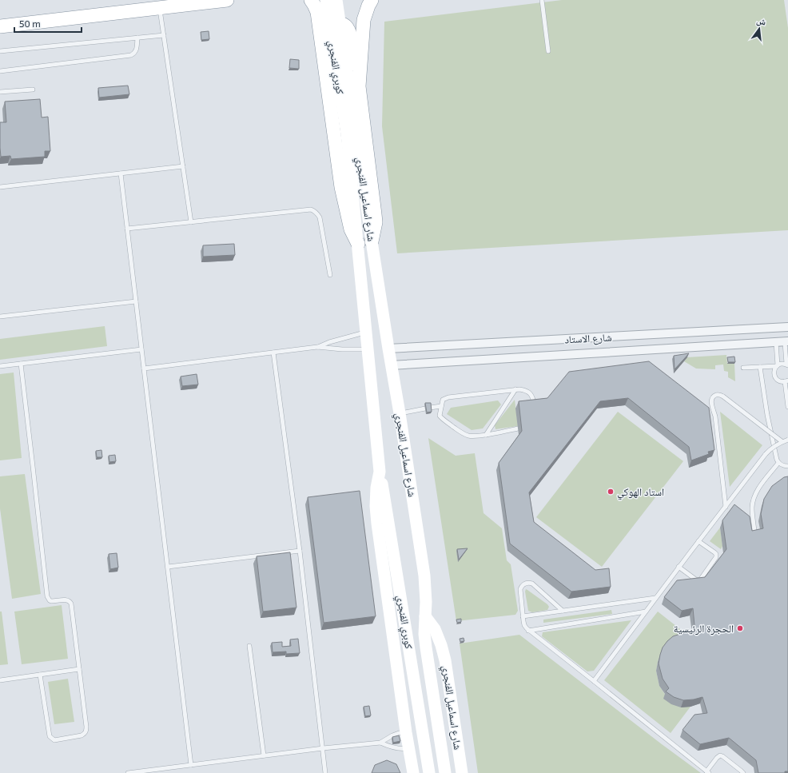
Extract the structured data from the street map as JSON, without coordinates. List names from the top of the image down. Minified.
{"streets":{"main road":["كوبري الفنجري","شارع اسماعيل الفنجري"],"street":["شارع الاستاد"]},"crossings":[["كوبري الفنجري","شارع اسماعيل الفنجري"],["شارع اسماعيل الفنجري","شارع الاستاد"]],"places":["استاد الهوكي","الحجرة الرئيسية"],"scale_bar":"50 m","north":"top"}
